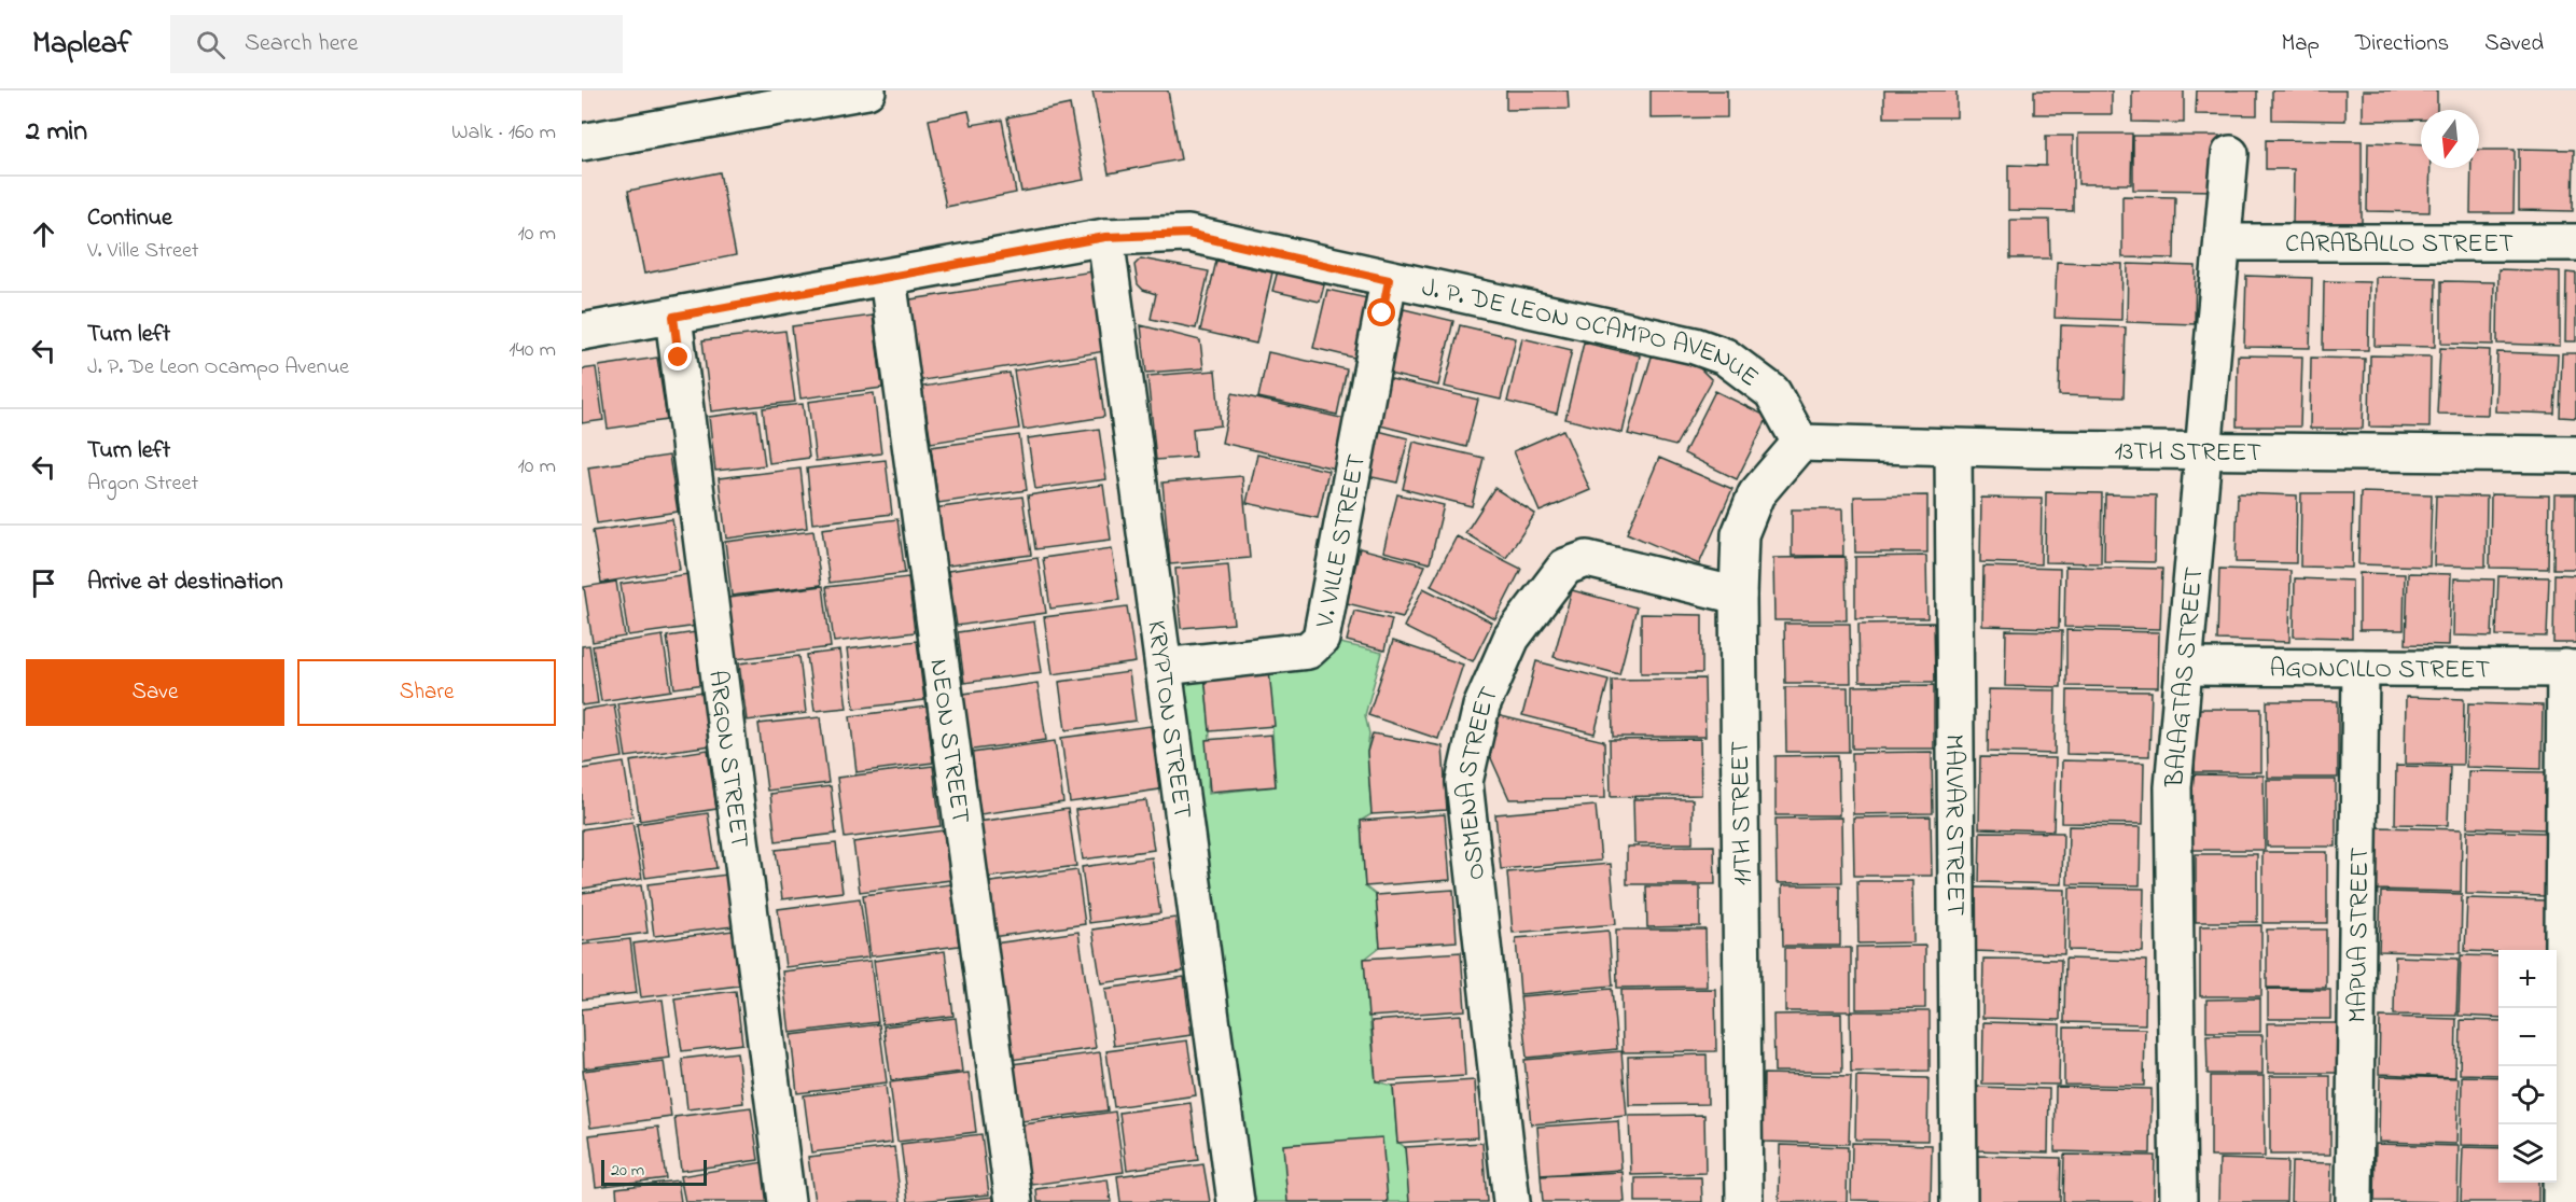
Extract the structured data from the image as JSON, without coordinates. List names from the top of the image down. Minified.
{"streets":{"street":["CARABALLO STREET","J. P. DE LEON OCAMPO AVENUE","13TH STREET","V. VILLE STREET","AGONCILLO STREET","BALAGTAS STREET","KRYPTON STREET","NEON STREET","ARGON STREET","OSMENA STREET","11TH STREET","MALVAR STREET","MAPUA STREET"]},"crossings":[["CARABALLO STREET","BALAGTAS STREET"],["J. P. DE LEON OCAMPO AVENUE","13TH STREET"],["J. P. DE LEON OCAMPO AVENUE","V. VILLE STREET"],["J. P. DE LEON OCAMPO AVENUE","KRYPTON STREET"],["J. P. DE LEON OCAMPO AVENUE","NEON STREET"],["J. P. DE LEON OCAMPO AVENUE","ARGON STREET"],["J. P. DE LEON OCAMPO AVENUE","11TH STREET"],["13TH STREET","BALAGTAS STREET"],["13TH STREET","11TH STREET"],["13TH STREET","MALVAR STREET"],["V. VILLE STREET","KRYPTON STREET"],["AGONCILLO STREET","BALAGTAS STREET"],["AGONCILLO STREET","MAPUA STREET"],["OSMENA STREET","11TH STREET"]],"scale_bar":"20 m","north":"bottom","page":{"header":"Mapleaf","search":"Search here","nav":["Map","Directions","Saved"],"heading":["2 min","Walk · 160 m"],"list":[["Continue","V. Ville Street","10 m"],["Turn left","J. P. De Leon Ocampo Avenue","140 m"],["Turn left","Argon Street","10 m"],"Arrive at destination"],"buttons":["Save","Share"],"map_buttons":["+","−"],"scale":"20 m"}}
